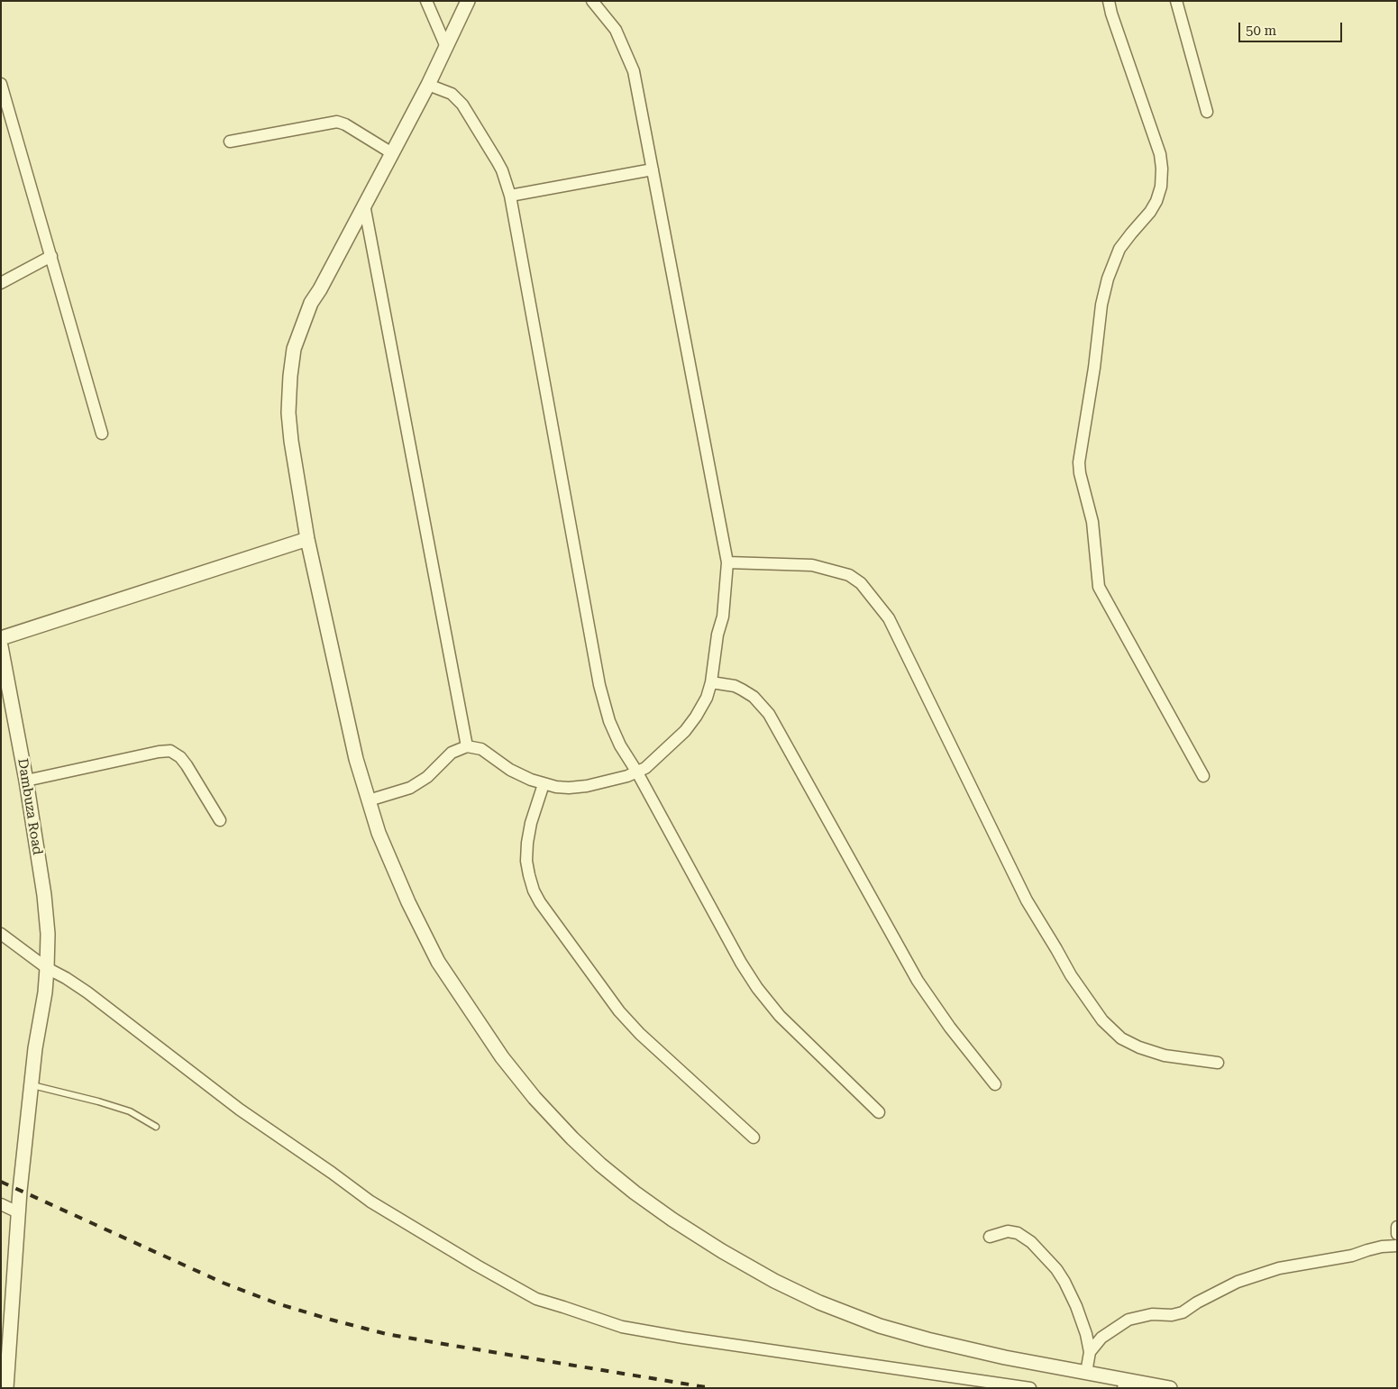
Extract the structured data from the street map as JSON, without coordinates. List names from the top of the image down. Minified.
{"streets":{"street":["Dambuza Road"]},"scale_bar":"50 m"}
